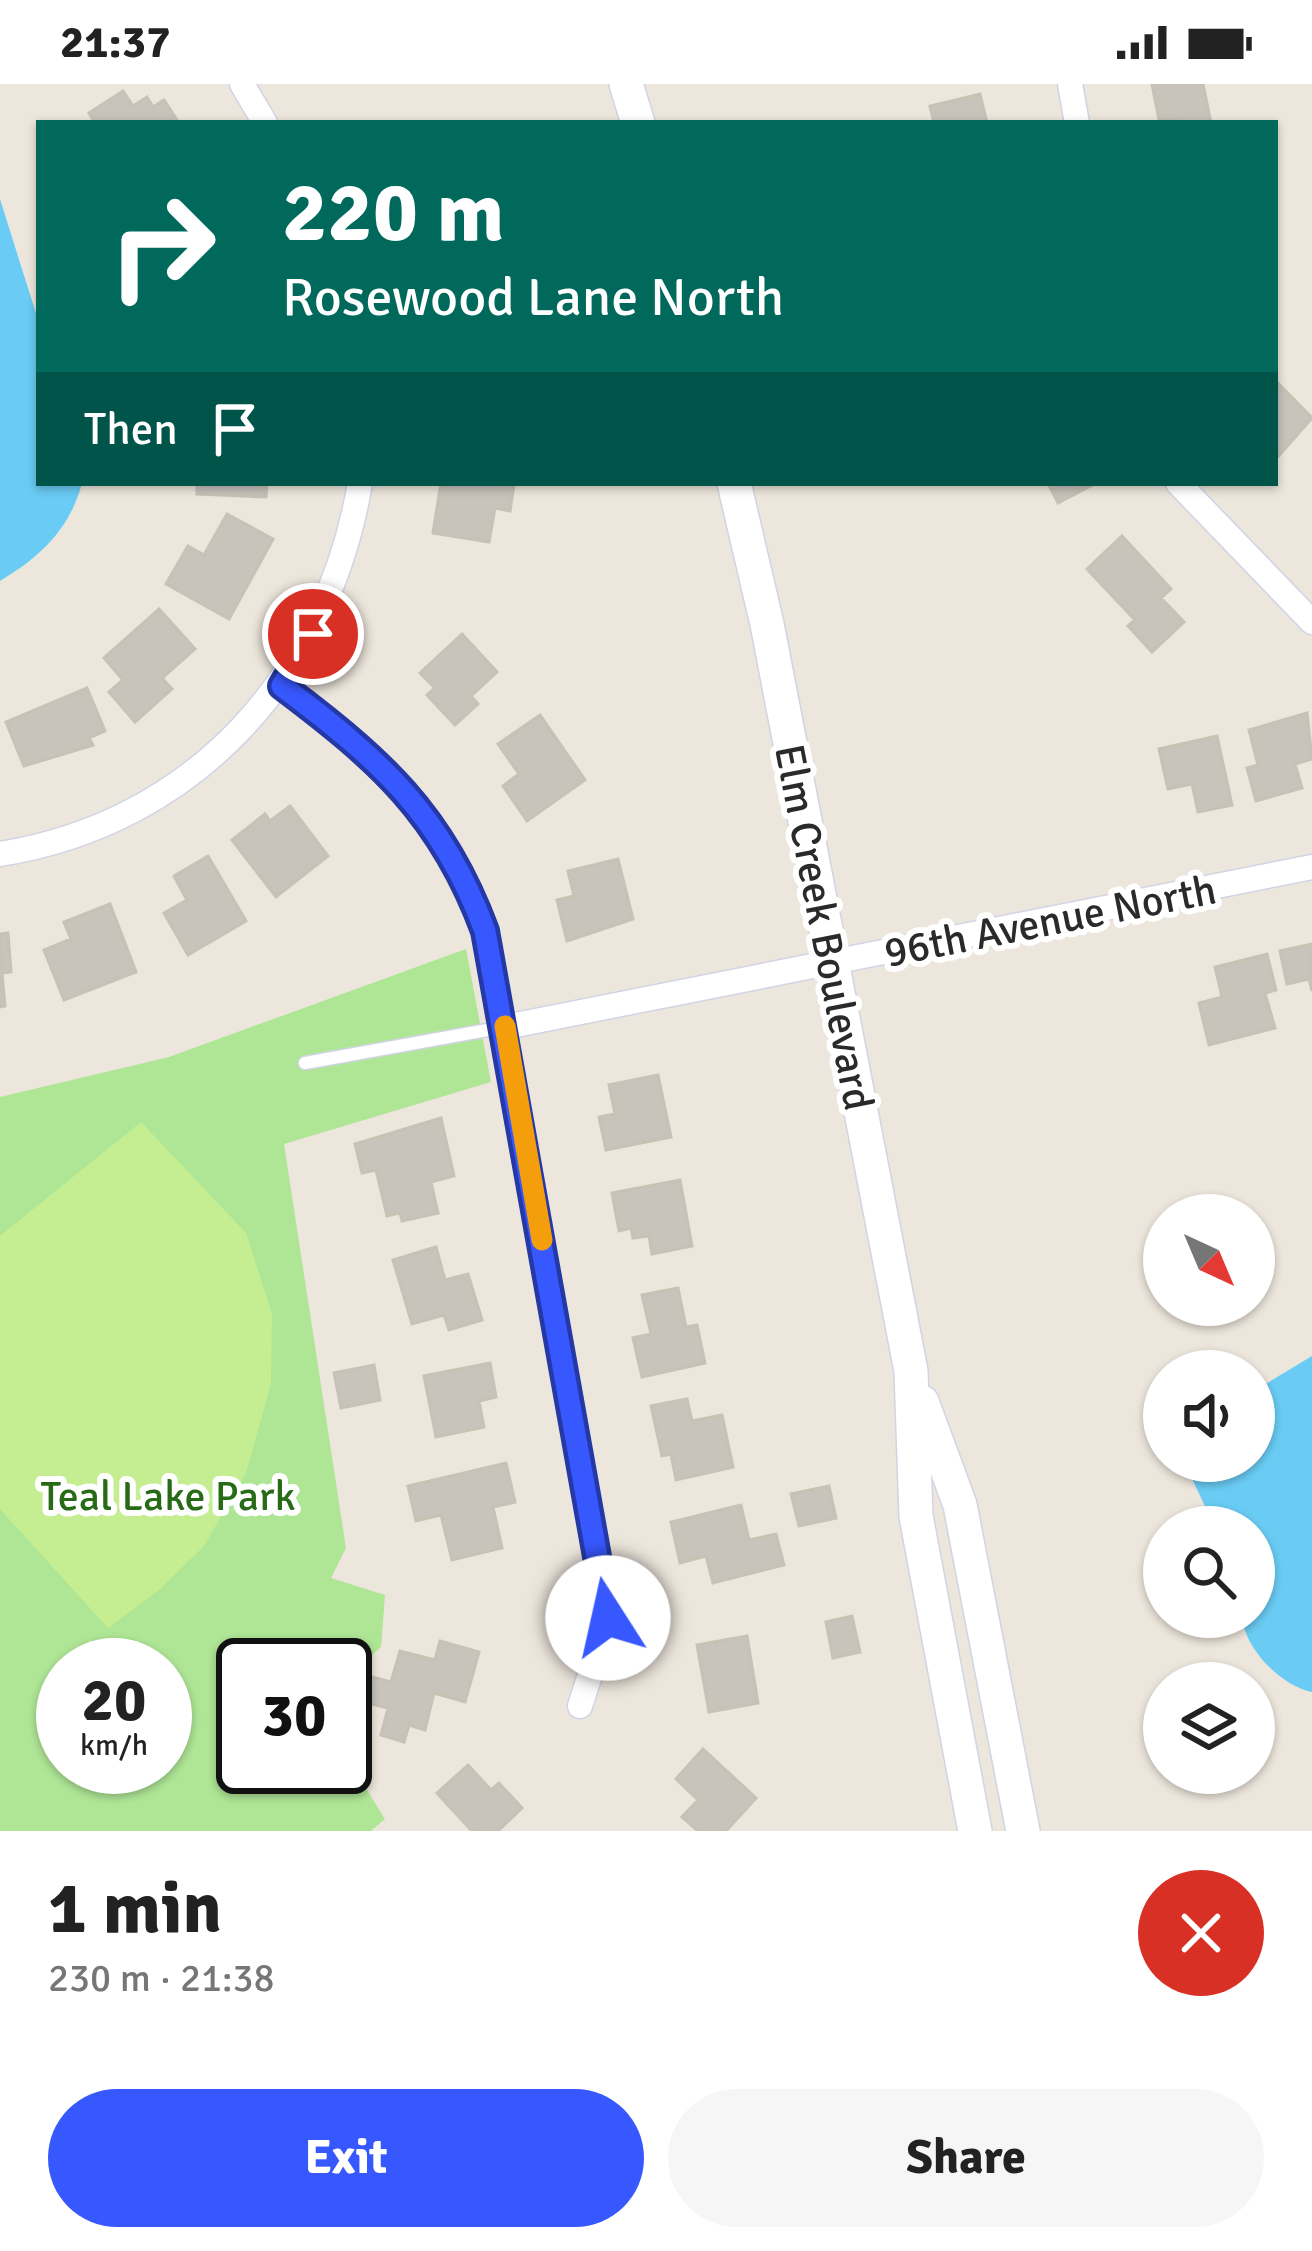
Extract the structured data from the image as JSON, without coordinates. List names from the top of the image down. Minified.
{"streets":{"main road":["Elm Creek Boulevard"],"street":["96th Avenue North"]},"crossings":[["96th Avenue North","Elm Creek Boulevard"]],"parks":["Teal Lake Park"],"north":"bottom right","page":{"status":"21:37","turn":["220 m","Rosewood Lane North"],"then":"Then","speed":"20 km/h","limit":"30","heading":["1 min","230 m · 21:38"],"buttons":["Exit","Share"]}}
